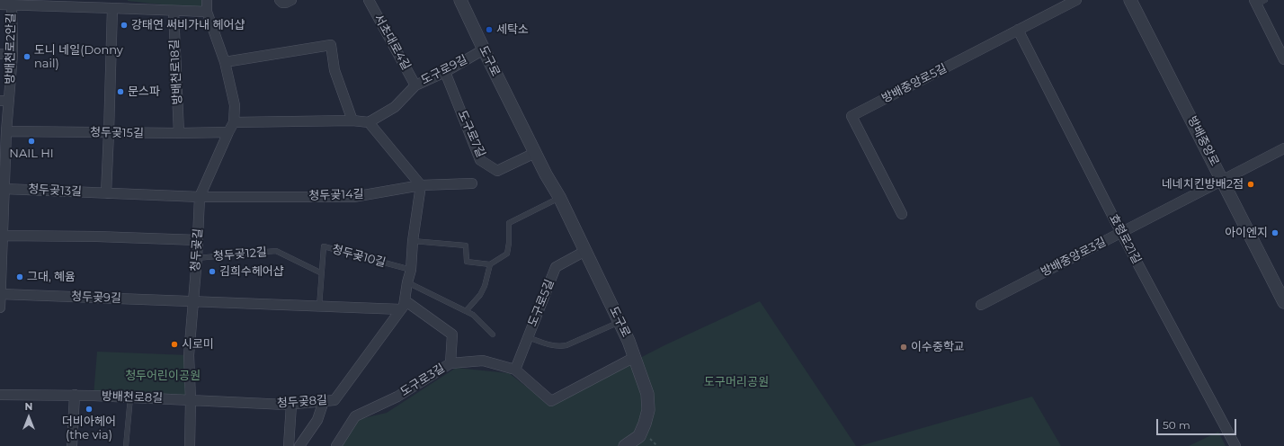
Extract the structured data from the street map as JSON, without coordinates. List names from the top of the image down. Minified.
{"streets":{"street":["서초대로4길","방배천로2안길","도구로","도구로9길","방배천로18길","방배중앙로5길","청두곶15길","도구로7길","방배중앙로","청두곶13길","청두곶14길","효령로21길","청두곶길","방배중앙로3길","청두곶9길","도구로5길","도구로3길","방배천로8길","청두곶8길"],"lane":["청두곶12길","청두곶10길"]},"crossings":[["서초대로4길","도구로9길"],["방배천로2안길","청두곶15길"],["방배천로2안길","청두곶13길"],["방배천로2안길","청두곶9길"],["도구로","도구로9길"],["도구로","도구로7길"],["도구로","도구로5길"],["도구로","도구로3길"],["도구로9길","도구로7길"],["방배천로18길","청두곶15길"],["방배중앙로5길","효령로21길"],["청두곶15길","청두곶길"],["방배중앙로","방배중앙로3길"],["청두곶13길","청두곶14길"],["청두곶13길","청두곶길"],["청두곶14길","청두곶길"],["청두곶14길","청두곶8길"],["효령로21길","방배중앙로3길"],["청두곶길","청두곶12길"],["청두곶길","청두곶9길"],["청두곶길","방배천로8길"],["청두곶길","청두곶8길"],["청두곶12길","청두곶10길"],["청두곶10길","청두곶8길"],["도구로5길","도구로3길"],["방배천로8길","청두곶8길"]],"parks":["청두어린이공원","도구머리공원"],"places":["강태연 써비가내 헤어샵","세탁소","도니 네일(Donny nail)","문스파","NAIL HI","네네치킨방배2점","아이엔지","김희수헤어샵","그대, 혜윰","시로미","이수중학교","더비아헤어 (the via)"],"scale_bar":"50 m","north":"top"}
